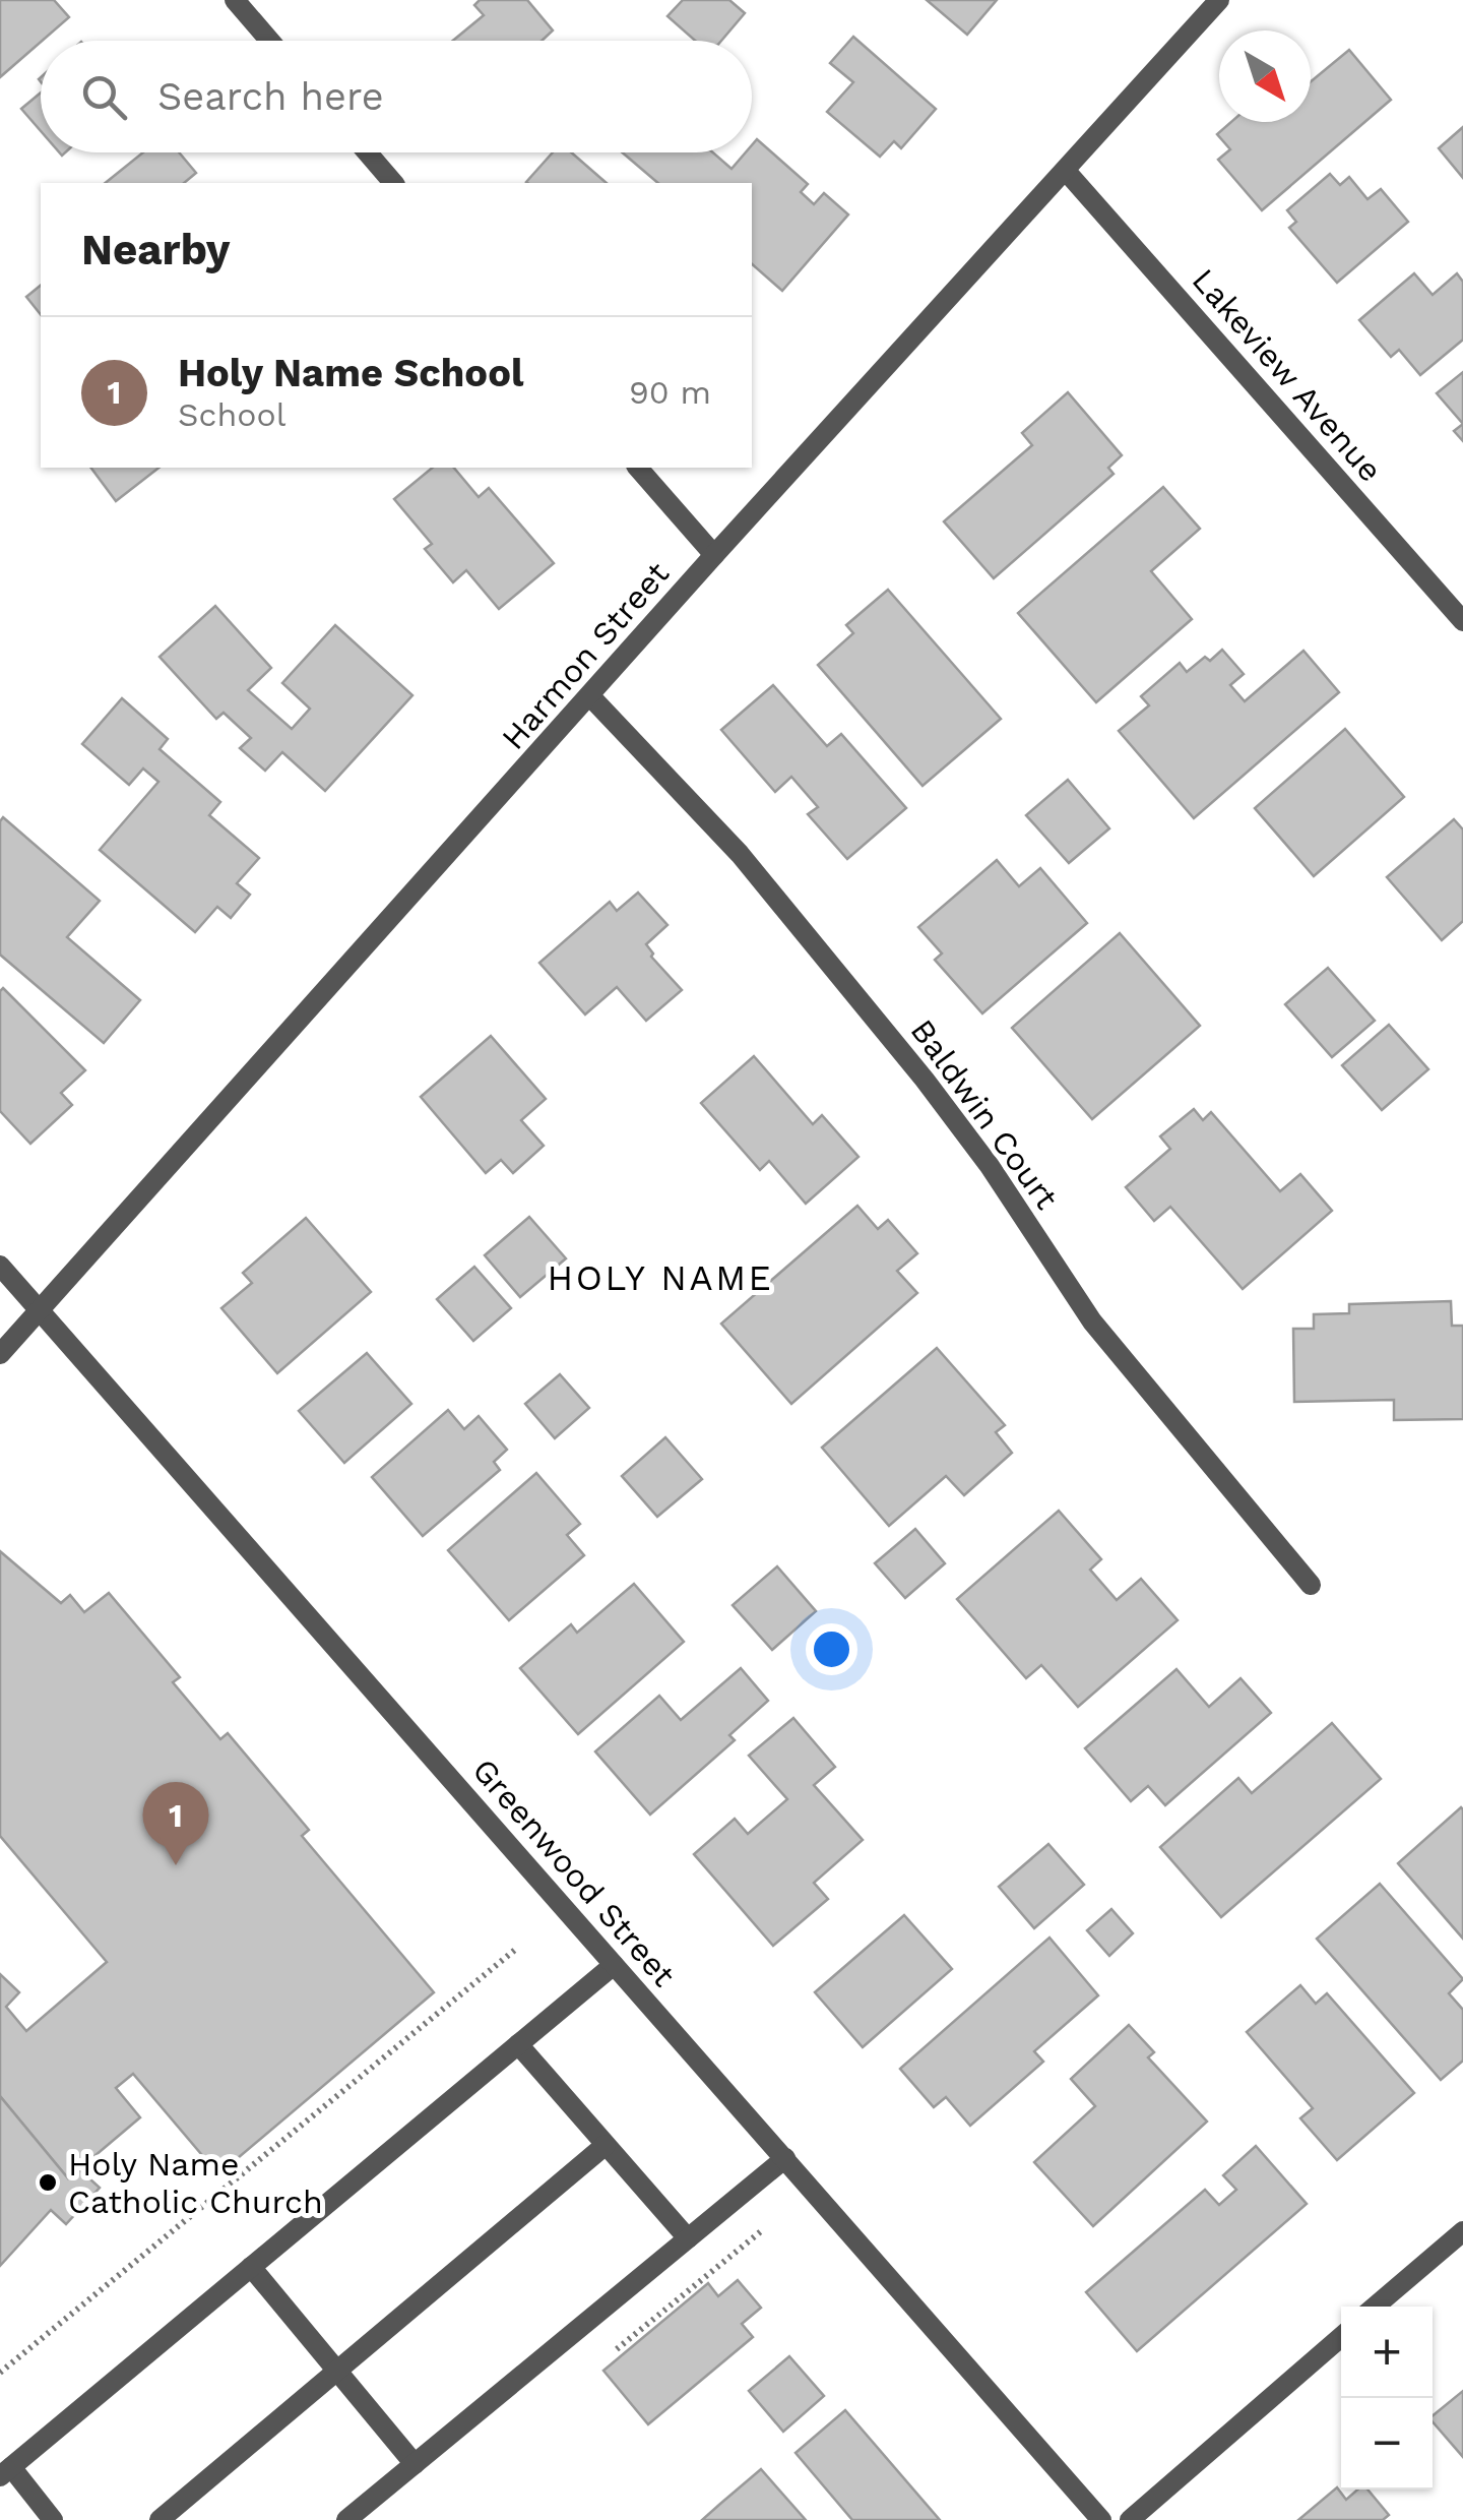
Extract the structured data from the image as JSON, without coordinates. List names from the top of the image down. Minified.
{"streets":{"street":["Lakeview Avenue","Harmon Street","Baldwin Court","Greenwood Street"]},"crossings":[["Lakeview Avenue","Harmon Street"],["Harmon Street","Baldwin Court"],["Harmon Street","Greenwood Street"]],"districts":["HOLY NAME"],"places":["Holy Name Catholic Church"],"north":"bottom right","page":{"search":"Search here","heading":"Nearby","list":[{"mark":"1","name":"Holy Name School","note":"School","value":"90 m"}],"pins":"1","map_buttons":["+","−"]}}
